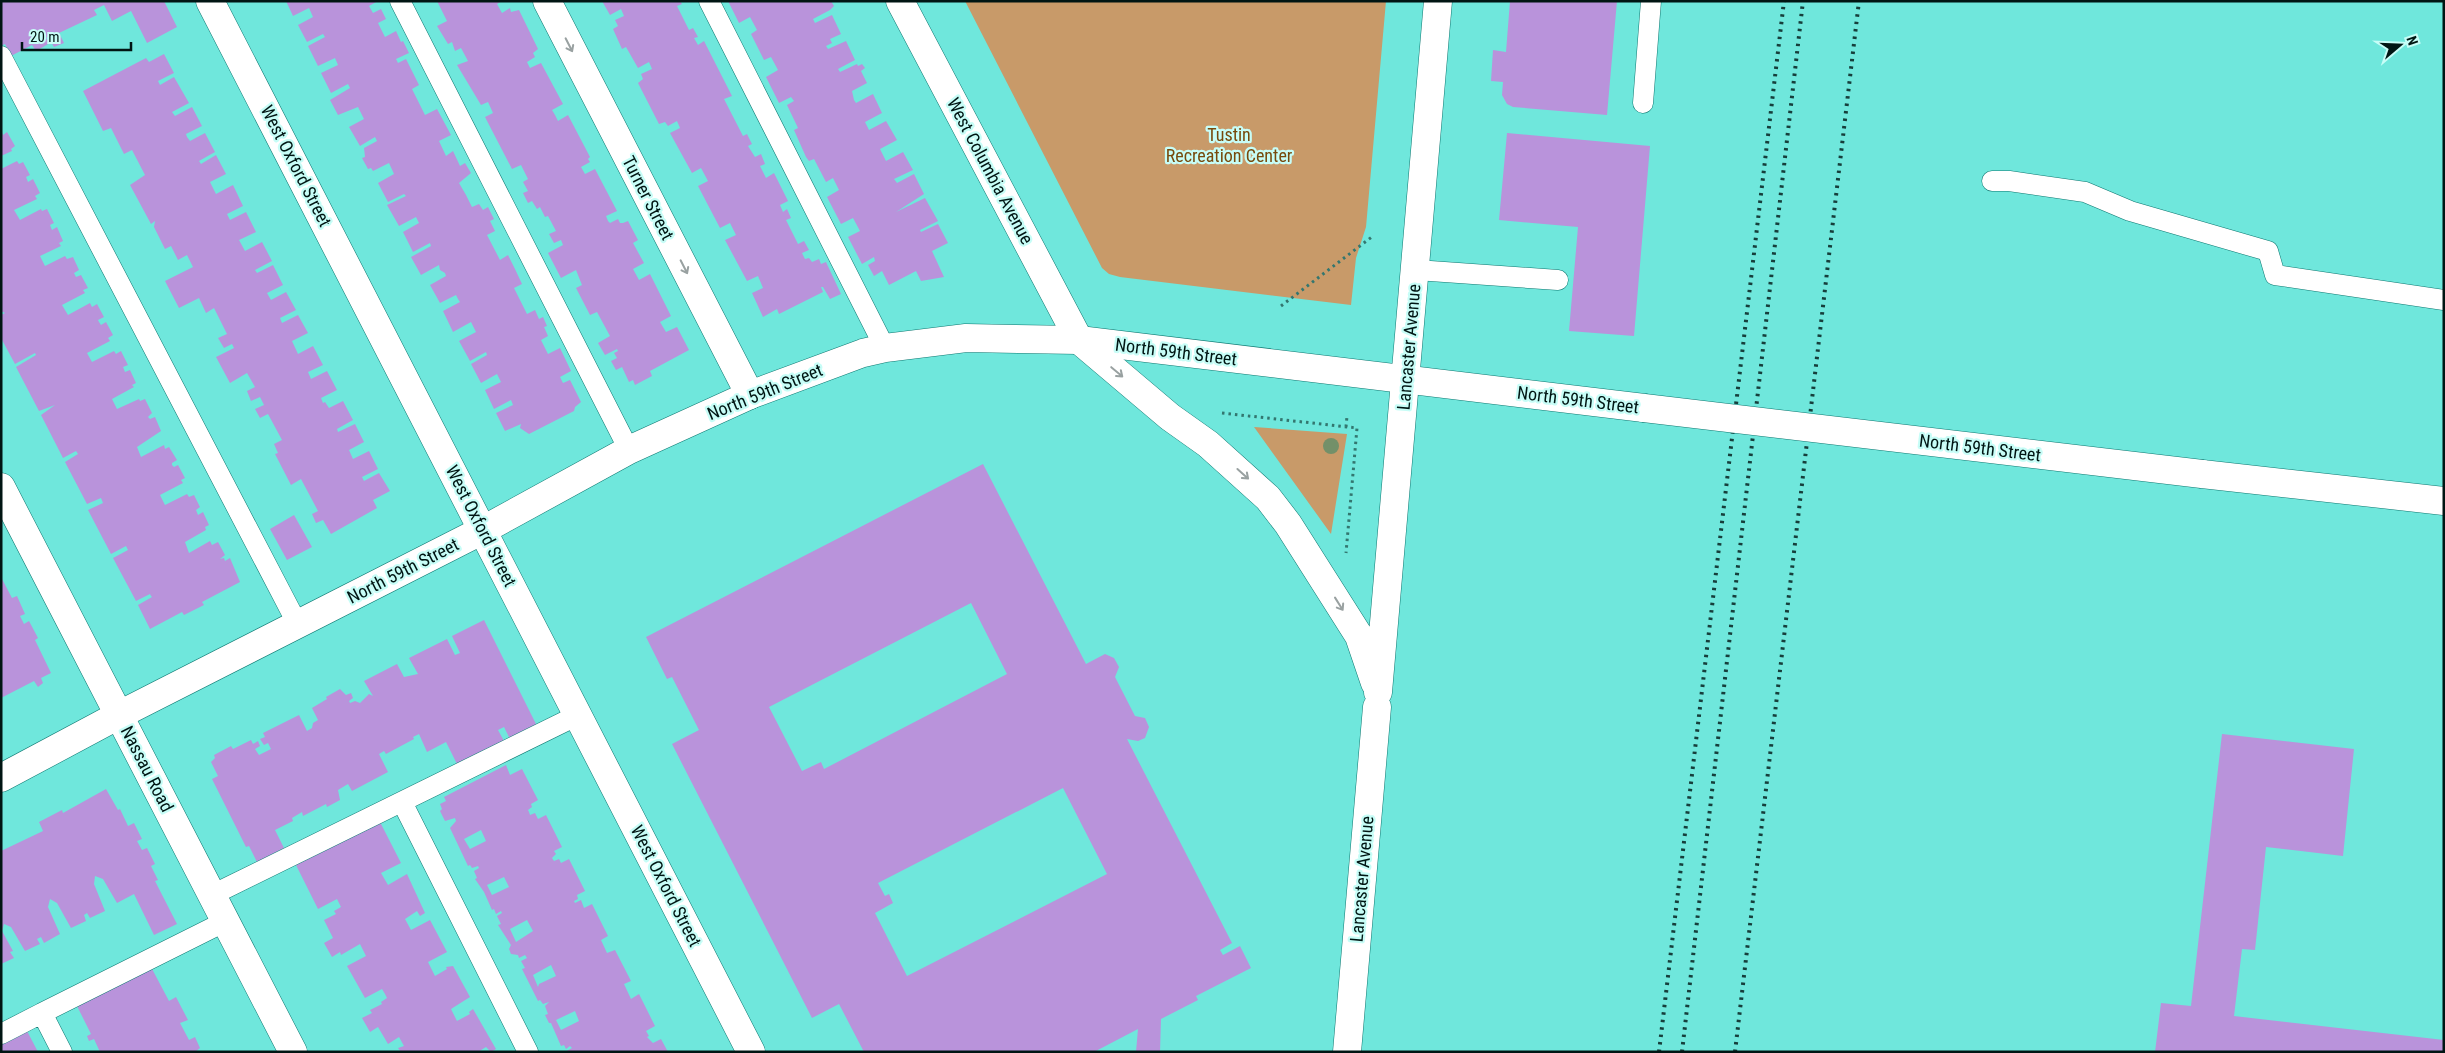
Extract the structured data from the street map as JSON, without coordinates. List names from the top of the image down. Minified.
{"streets":{"main road":["West Oxford Street","West Columbia Avenue","Turner Street","Lancaster Avenue","North 59th Street","Nassau Road"]},"crossings":[["West Oxford Street","North 59th Street"],["West Columbia Avenue","North 59th Street"],["Turner Street","North 59th Street"],["Lancaster Avenue","North 59th Street"],["North 59th Street","Nassau Road"]],"one_way":["Turner Street"],"parks":["Tustin Recreation Center"],"scale_bar":"20 m","north":"right"}
